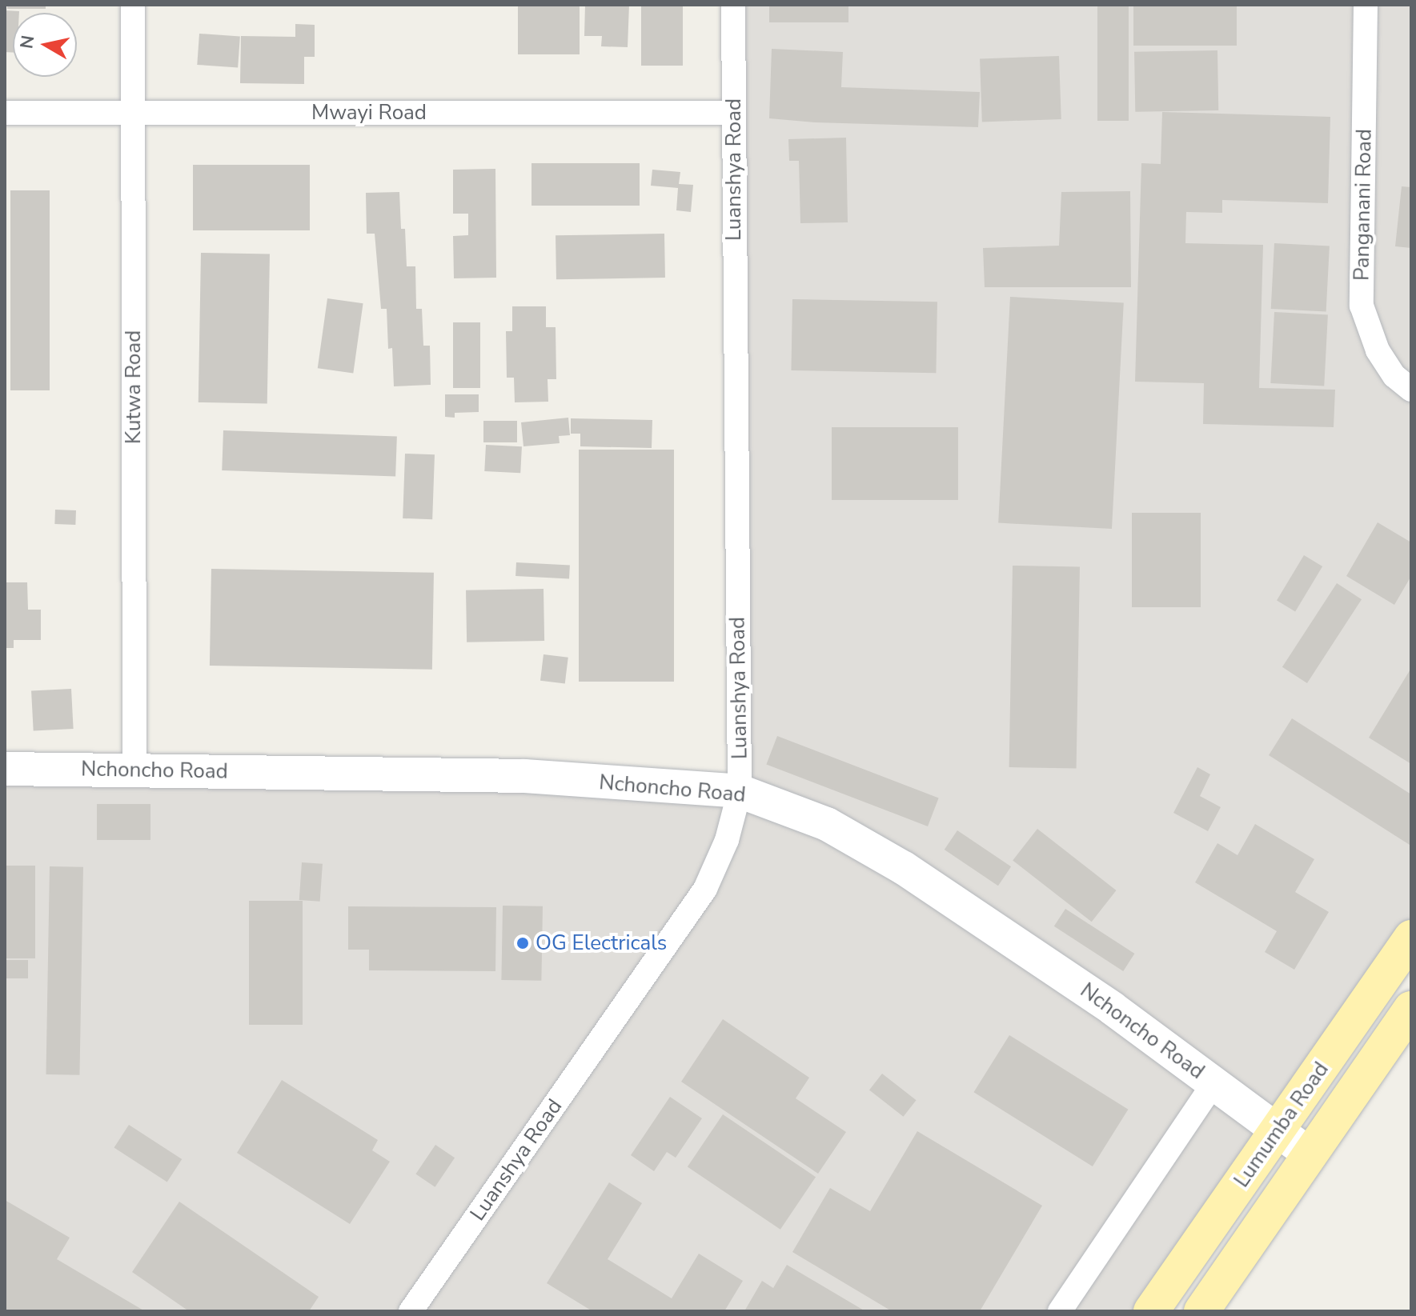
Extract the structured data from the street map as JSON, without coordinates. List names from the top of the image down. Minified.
{"streets":{"main road":["Lumumba Road"],"street":["Mwayi Road","Luanshya Road","Panganani Road","Kutwa Road","Nchoncho Road"]},"crossings":[["Mwayi Road","Luanshya Road"],["Mwayi Road","Kutwa Road"],["Luanshya Road","Nchoncho Road"],["Kutwa Road","Nchoncho Road"],["Nchoncho Road","Lumumba Road"]],"places":["OG Electricals"],"north":"left"}
